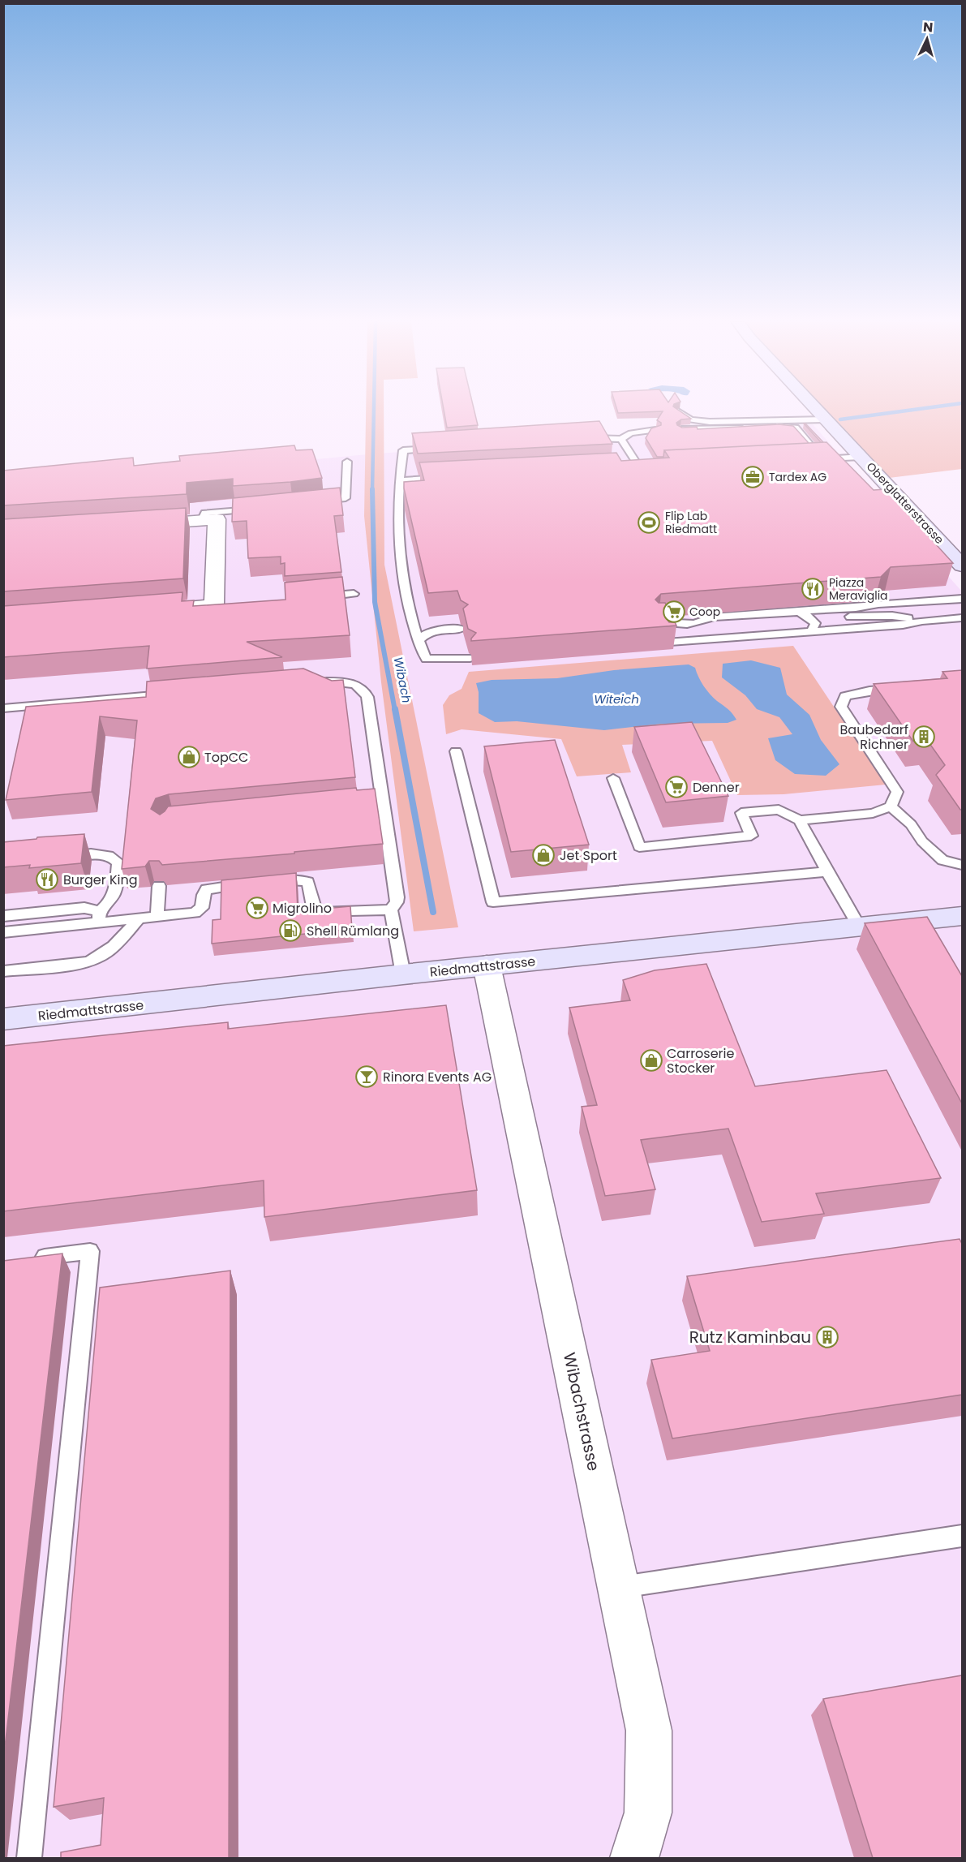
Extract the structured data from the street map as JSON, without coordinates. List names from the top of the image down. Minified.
{"streets":{"street":["Oberglatterstrasse","Riedmattstrasse","Wibachstrasse"]},"crossings":[["Riedmattstrasse","Wibachstrasse"]],"water":["Wibach","Witeich"],"places":{"office":["Tardex AG"],"sports":["Flip Lab Riedmatt"],"restaurant":["Piazza Meraviglia","Burger King"],"supermarket":["Coop","Denner","Migrolino"],"building":["Baubedarf Richner","Rutz Kaminbau"],"shop":["TopCC","Jet Sport","Carroserie Stocker"],"fuel station":["Shell Rümlang"],"bar":["Rinora Events AG"]},"north":"top"}
